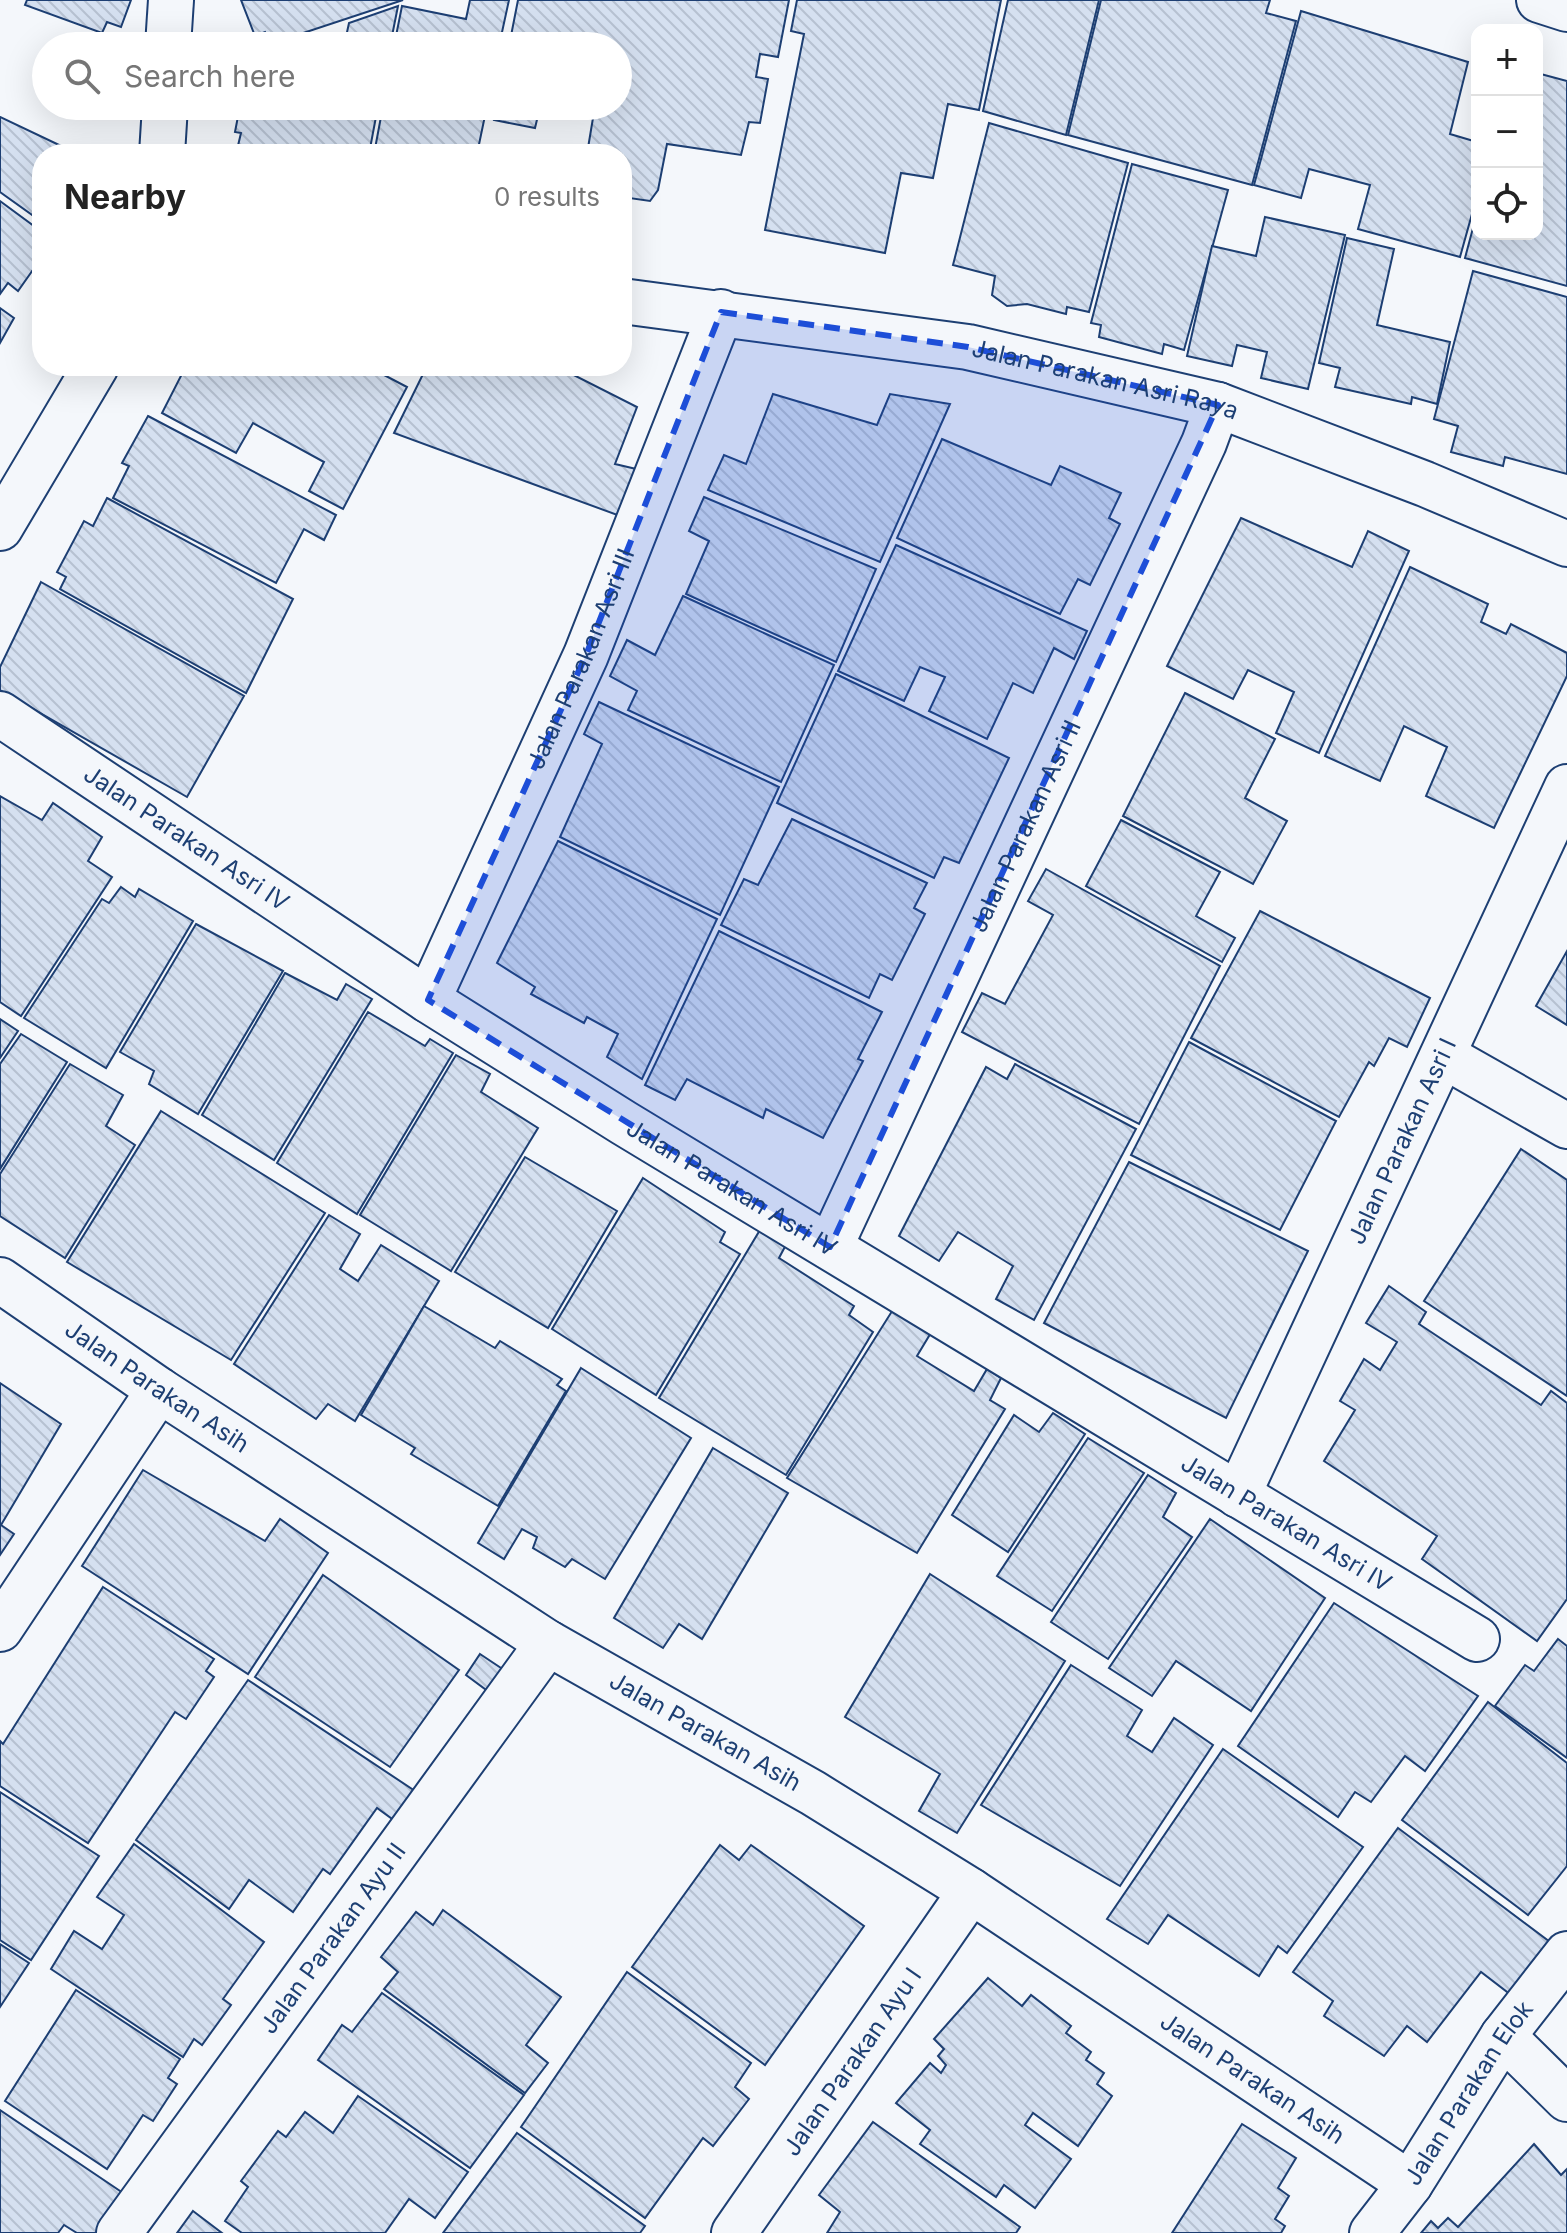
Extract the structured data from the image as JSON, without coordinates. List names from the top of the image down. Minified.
{"streets":{"street":["Jalan Parakan Asri Raya","Jalan Parakan Asri III","Jalan Parakan Asri II","Jalan Parakan Asri IV","Jalan Parakan Asri I","Jalan Parakan Asih","Jalan Parakan Ayu II","Jalan Parakan Ayu I","Jalan Parakan Elok"]},"crossings":[["Jalan Parakan Asri Raya","Jalan Parakan Asri III"],["Jalan Parakan Asri Raya","Jalan Parakan Asri II"],["Jalan Parakan Asri III","Jalan Parakan Asri IV"],["Jalan Parakan Asri II","Jalan Parakan Asri IV"],["Jalan Parakan Asri IV","Jalan Parakan Asri I"],["Jalan Parakan Asih","Jalan Parakan Ayu II"],["Jalan Parakan Asih","Jalan Parakan Ayu I"],["Jalan Parakan Asih","Jalan Parakan Elok"]],"page":{"map_buttons":["+","−"],"search":"Search here","heading":["Nearby","0 results"]}}
